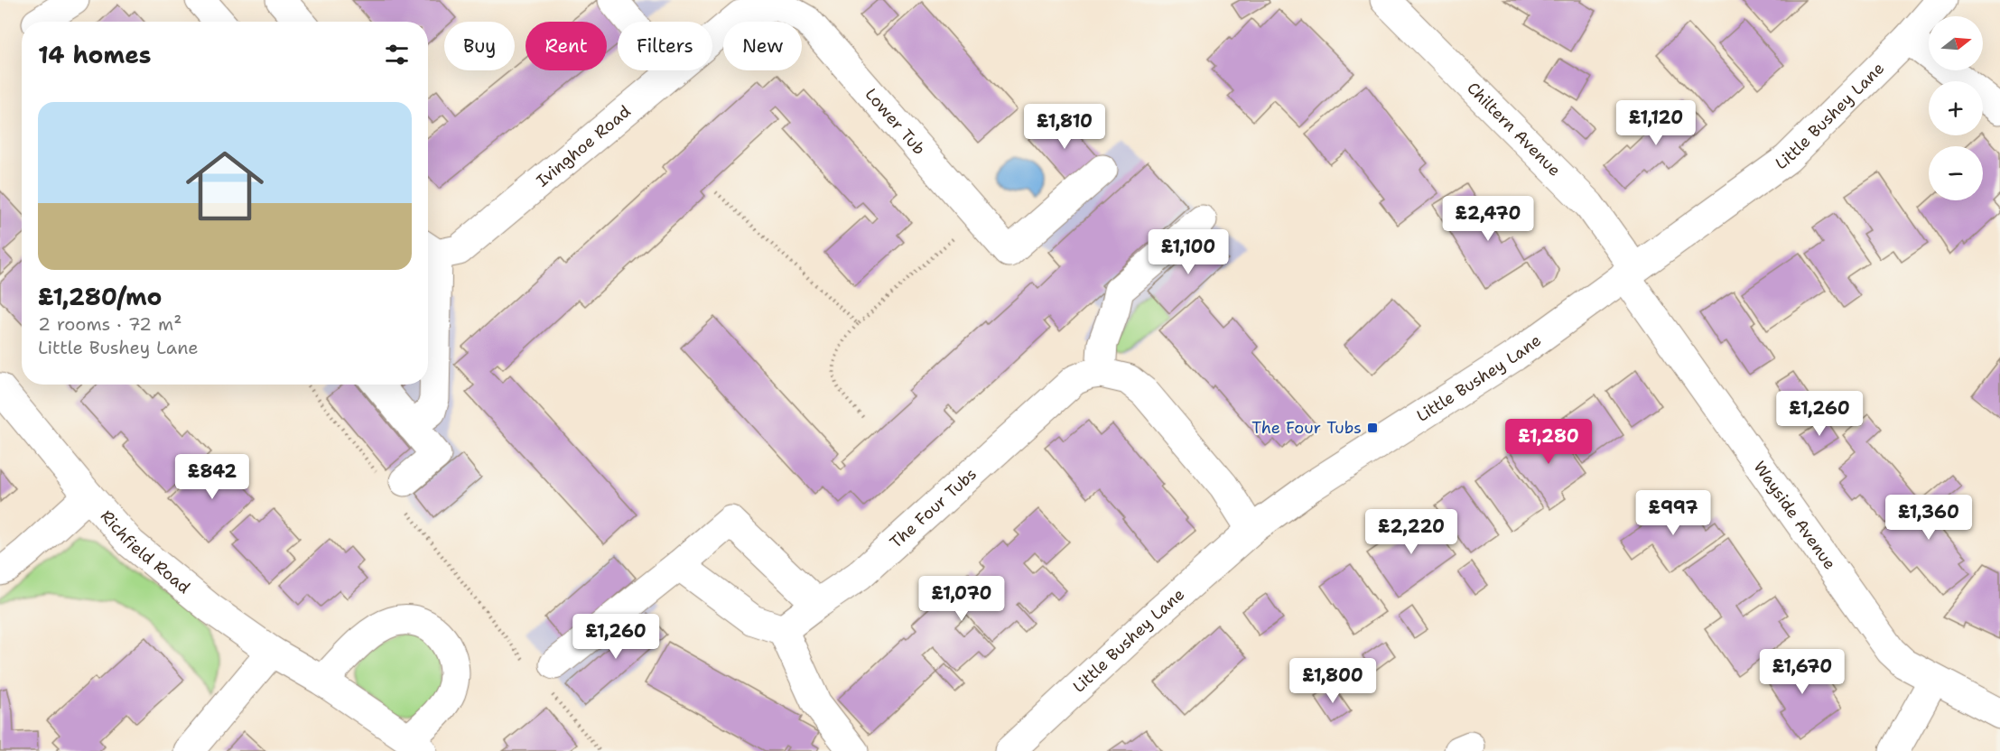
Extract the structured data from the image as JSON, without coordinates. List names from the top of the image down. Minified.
{"streets":{"street":["Little Bushey Lane","Lower Tub","Chiltern Avenue","Ivinghoe Road","The Four Tubs","Wayside Avenue","Richfield Road"]},"crossings":[["Little Bushey Lane","Chiltern Avenue"],["Little Bushey Lane","Wayside Avenue"],["Lower Tub","Ivinghoe Road"],["Chiltern Avenue","Wayside Avenue"]],"places":{"transit":["The Four Tubs"]},"north":"right","page":{"map_buttons":["+","−"],"chip":["Buy","Rent","Filters","New"],"heading":"14 homes","list":[{"name":"£1,280/mo","note":"2 rooms · 72 m² · Little Bushey Lane"}],"price":["£1,120","£1,810","£2,470","£1,100","£1,260","£1,280","£842","£997","£1,360","£2,220","£1,070","£1,260","£1,670","£1,800"]}}
